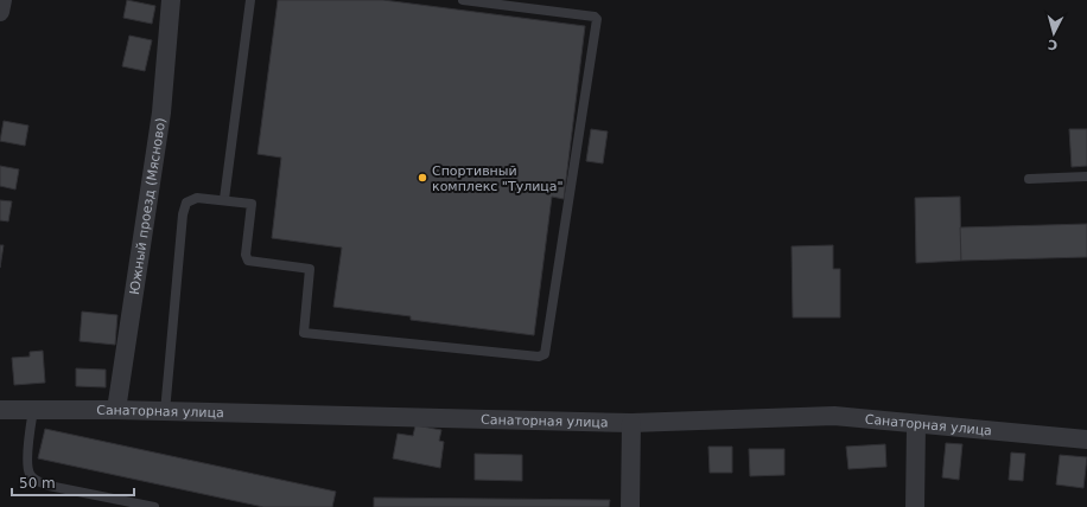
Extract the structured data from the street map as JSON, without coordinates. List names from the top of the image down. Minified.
{"streets":{"street":["Южный проезд (Мясново)","Санаторная улица"]},"crossings":[["Южный проезд (Мясново)","Санаторная улица"]],"places":["Спортивный комплекс \"Тулица\""],"scale_bar":"50 m","north":"bottom"}
